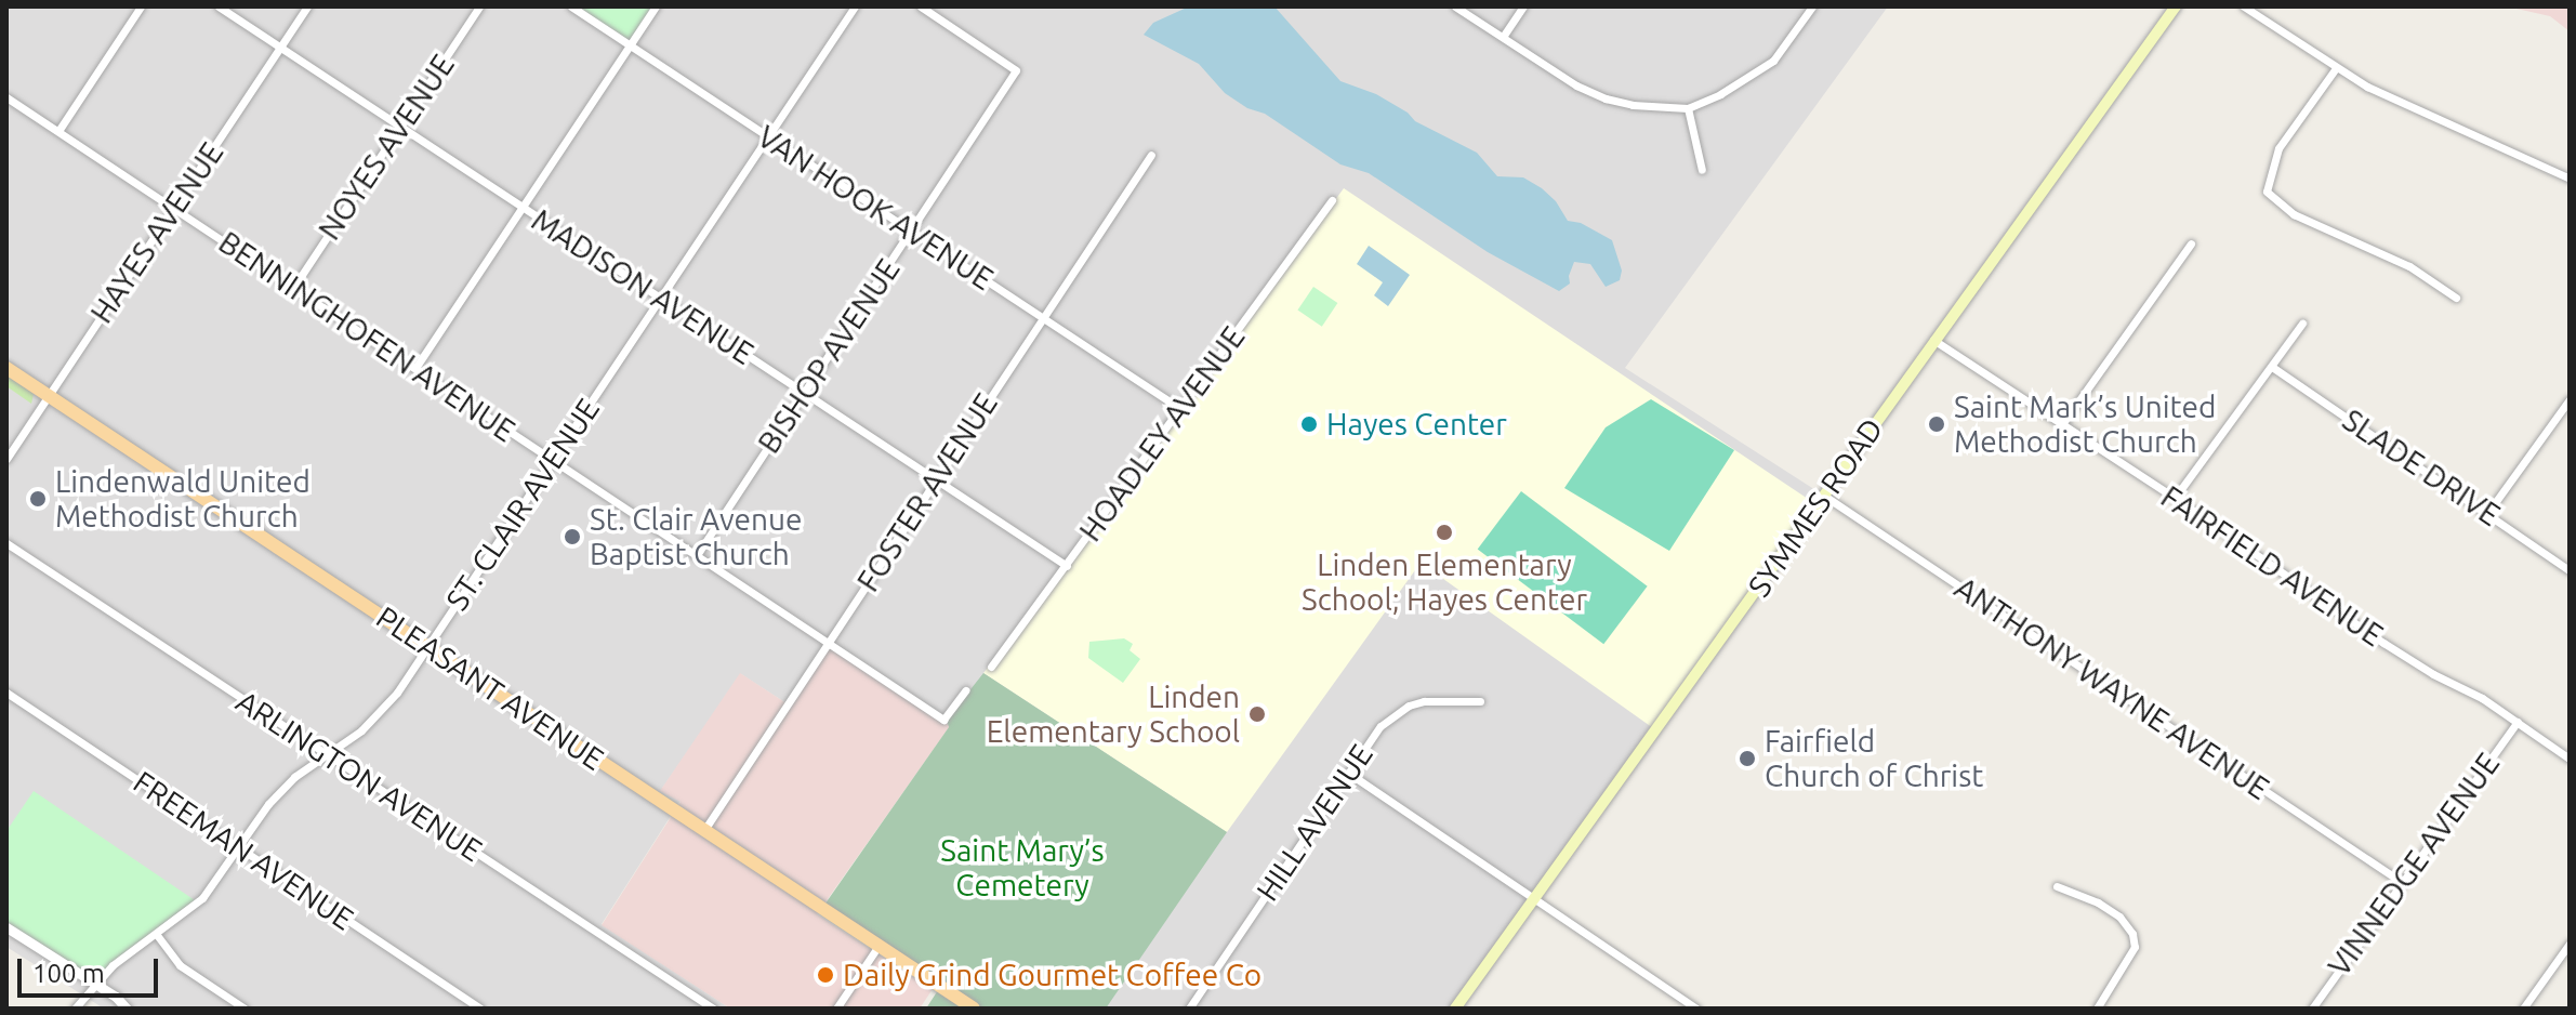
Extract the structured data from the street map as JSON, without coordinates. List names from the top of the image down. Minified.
{"streets":{"main road":["SYMMES ROAD","PLEASANT AVENUE"],"street":["NOYES AVENUE","VAN HOOK AVENUE","HAYES AVENUE","MADISON AVENUE","BENNINGHOFEN AVENUE","BISHOP AVENUE","HOADLEY AVENUE","SLADE DRIVE","FOSTER AVENUE","ST. CLAIR AVENUE","FAIRFIELD AVENUE","ANTHONY WAYNE AVENUE","ARLINGTON AVENUE","HILL AVENUE","FREEMAN AVENUE","VINNEDGE AVENUE"]},"crossings":[["NOYES AVENUE","MADISON AVENUE"],["NOYES AVENUE","BENNINGHOFEN AVENUE"],["VAN HOOK AVENUE","BISHOP AVENUE"],["VAN HOOK AVENUE","HOADLEY AVENUE"],["VAN HOOK AVENUE","FOSTER AVENUE"],["VAN HOOK AVENUE","ST. CLAIR AVENUE"],["HAYES AVENUE","MADISON AVENUE"],["HAYES AVENUE","BENNINGHOFEN AVENUE"],["HAYES AVENUE","PLEASANT AVENUE"],["MADISON AVENUE","BISHOP AVENUE"],["MADISON AVENUE","HOADLEY AVENUE"],["MADISON AVENUE","FOSTER AVENUE"],["MADISON AVENUE","ST. CLAIR AVENUE"],["BENNINGHOFEN AVENUE","BISHOP AVENUE"],["BENNINGHOFEN AVENUE","FOSTER AVENUE"],["BENNINGHOFEN AVENUE","ST. CLAIR AVENUE"],["FOSTER AVENUE","PLEASANT AVENUE"],["ST. CLAIR AVENUE","PLEASANT AVENUE"],["ST. CLAIR AVENUE","ARLINGTON AVENUE"],["ST. CLAIR AVENUE","FREEMAN AVENUE"],["SYMMES ROAD","FAIRFIELD AVENUE"],["SYMMES ROAD","ANTHONY WAYNE AVENUE"],["FAIRFIELD AVENUE","VINNEDGE AVENUE"],["ANTHONY WAYNE AVENUE","VINNEDGE AVENUE"]],"parks":["Saint Mary’s Cemetery"],"places":["Hayes Center","Saint Mark’s United Methodist Church","Lindenwald United Methodist Church","Linden Elementary School; Hayes Center","St. Clair Avenue Baptist Church","Linden Elementary School","Fairfield Church of Christ","Daily Grind Gourmet Coffee Co"],"scale_bar":"100 m"}
